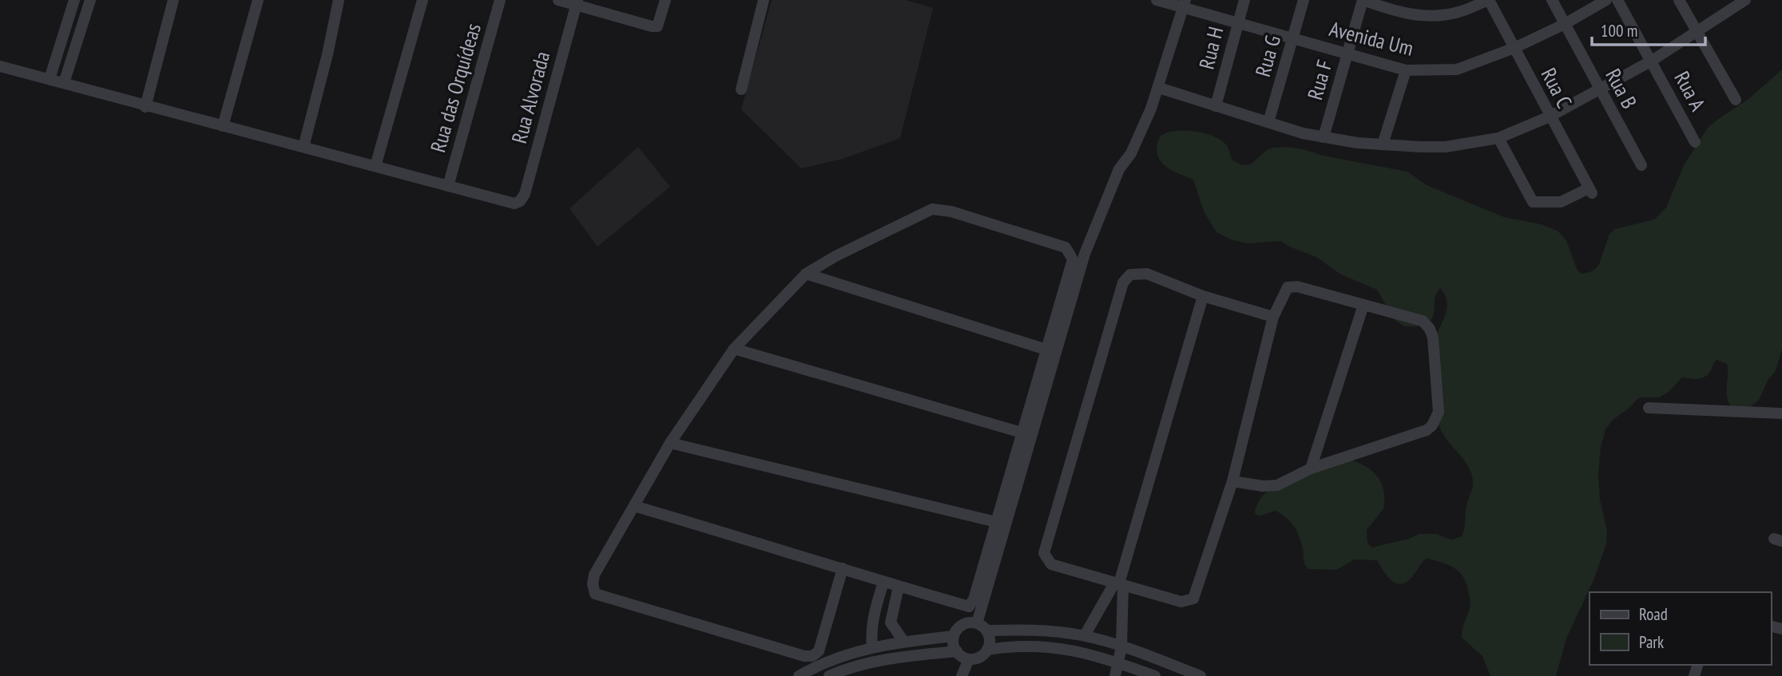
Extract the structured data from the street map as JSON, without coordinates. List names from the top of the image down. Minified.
{"streets":{"street":["Avenida Um","Rua H","Rua G","Rua F","Rua das Orquídeas","Rua C","Rua B","Rua A","Rua Alvorada"]},"crossings":[["Avenida Um","Rua H"],["Avenida Um","Rua G"],["Avenida Um","Rua F"],["Avenida Um","Rua C"],["Avenida Um","Rua B"],["Rua das Orquídeas","Rua Alvorada"]],"legend":["Road","Park"],"scale_bar":"100 m"}
